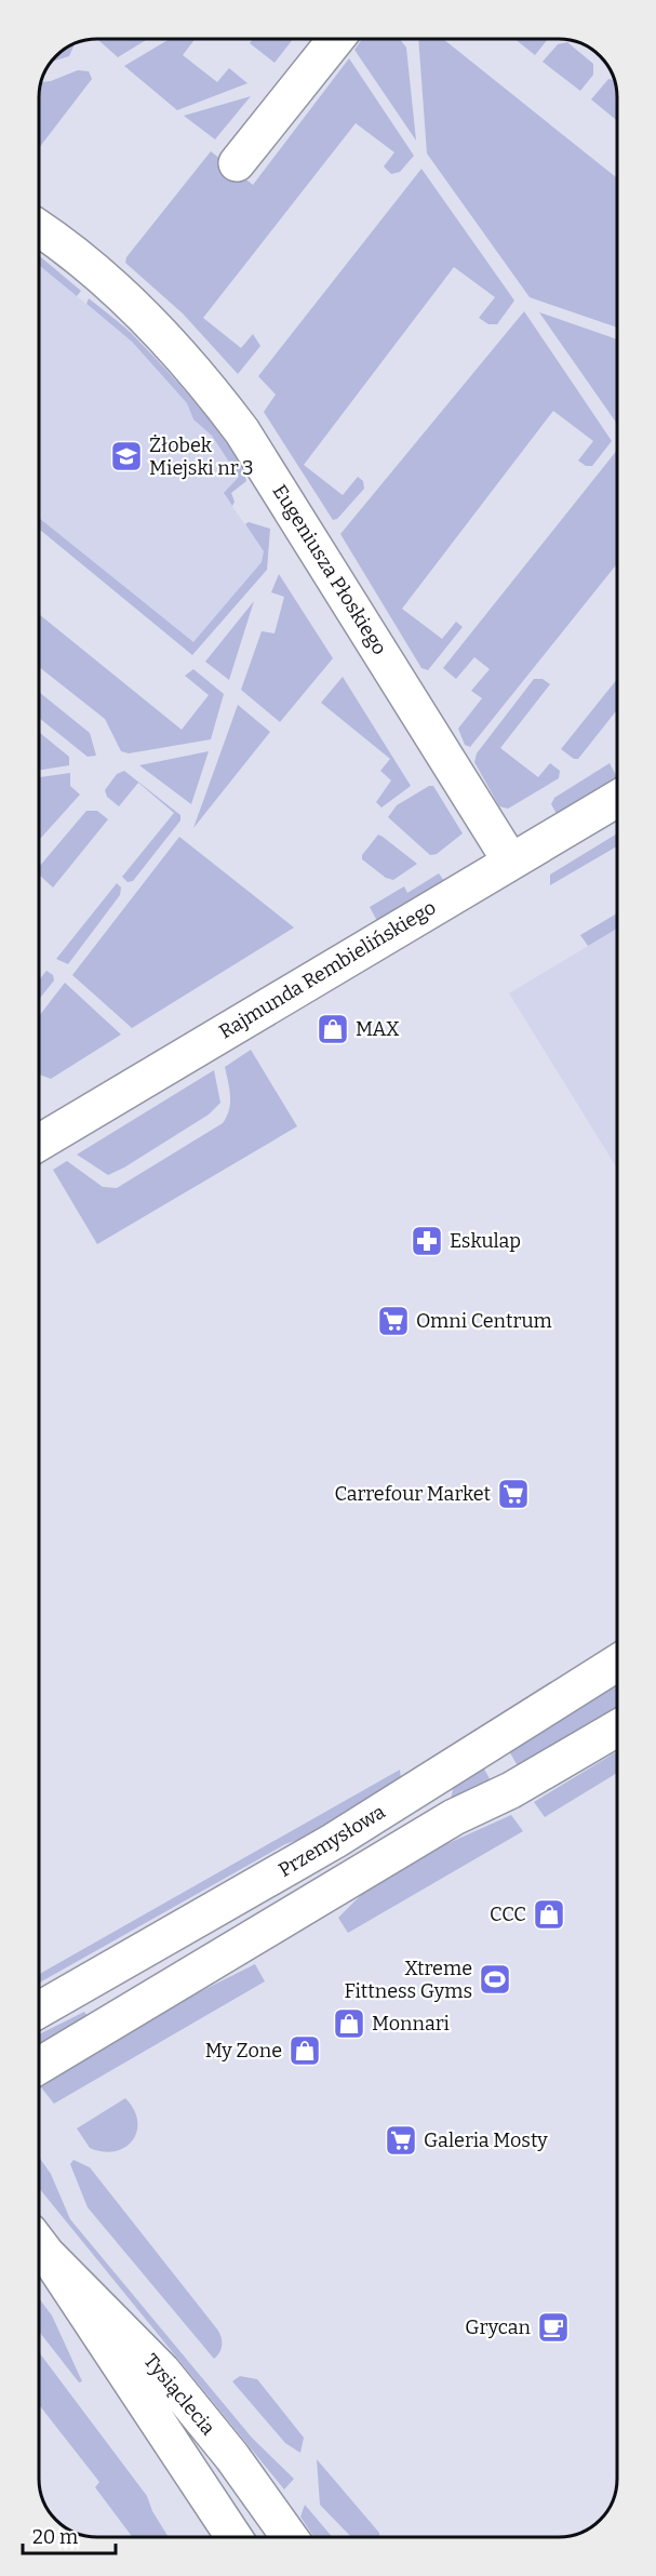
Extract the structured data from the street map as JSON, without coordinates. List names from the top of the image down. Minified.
{"streets":{"street":["Eugeniusza Płoskiego","Rajmunda Rembielińskiego","Przemysłowa","Tysiąclecia"]},"crossings":[["Eugeniusza Płoskiego","Rajmunda Rembielińskiego"]],"places":{"school or university":["Żłobek Miejski nr 3"],"shop":["MAX","CCC","Monnari","My Zone"],"pharmacy":["Eskulap"],"supermarket":["Omni Centrum","Carrefour Market","Galeria Mosty"],"sports":["Xtreme Fittness Gyms"],"cafe":["Grycan"]},"scale_bar":"20 m"}
